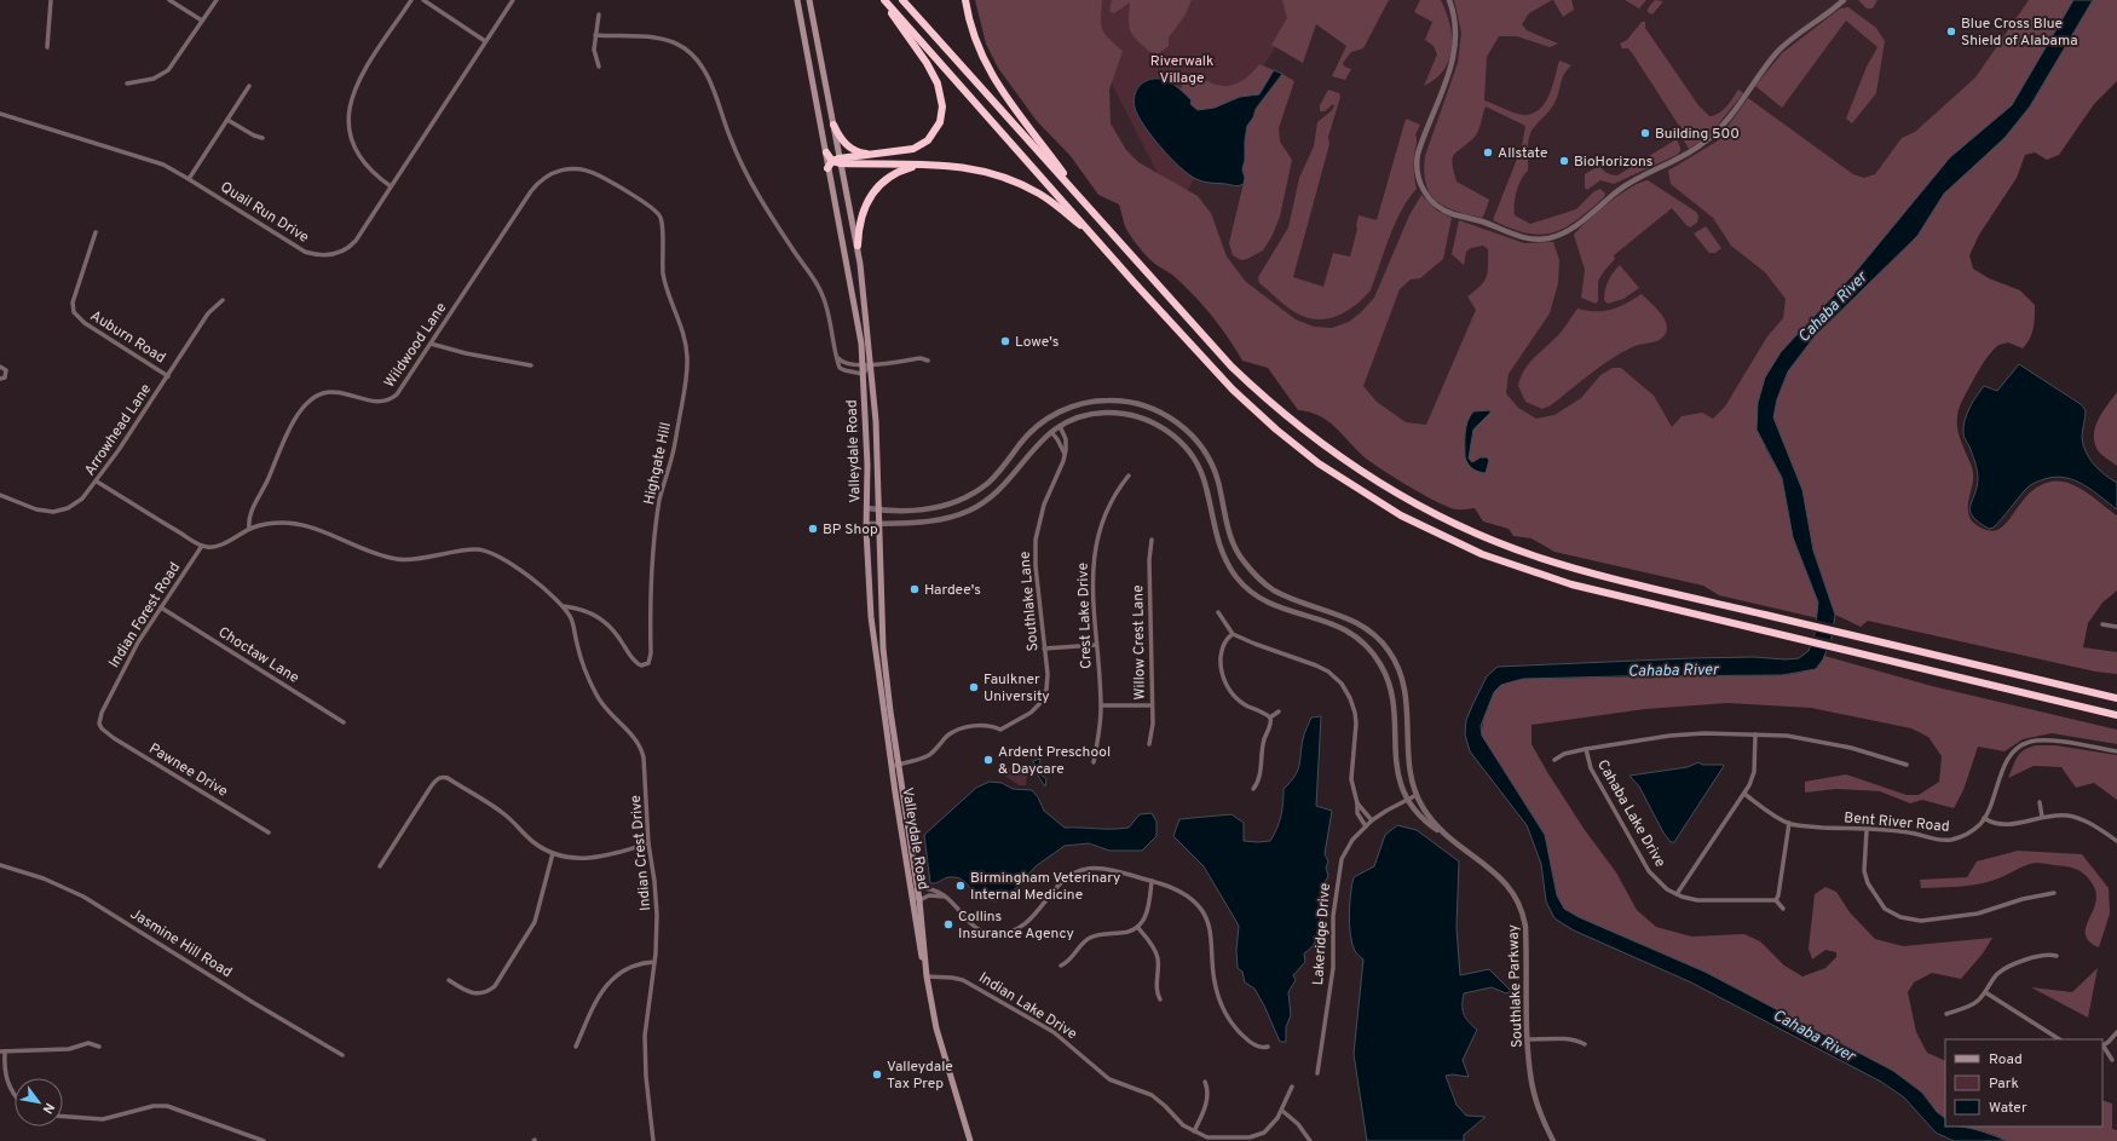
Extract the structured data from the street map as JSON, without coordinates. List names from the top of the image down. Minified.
{"streets":{"main road":["Valleydale Road"],"street":["Quail Run Drive","Auburn Road","Wildwood Lane","Arrowhead Lane","Highgate Hill","Southlake Lane","Indian Forest Road","Crest Lake Drive","Willow Crest Lane","Choctaw Lane","Pawnee Drive","Cahaba Lake Drive","Bent River Road","Indian Crest Drive","Lakeridge Drive","Jasmine Hill Road","Southlake Parkway","Indian Lake Drive"]},"crossings":[["Auburn Road","Arrowhead Lane"],["Wildwood Lane","Highgate Hill"],["Wildwood Lane","Indian Crest Drive"],["Valleydale Road","Southlake Lane"],["Valleydale Road","Southlake Parkway"],["Valleydale Road","Indian Lake Drive"],["Highgate Hill","Indian Crest Drive"],["Southlake Lane","Southlake Parkway"],["Indian Forest Road","Choctaw Lane"],["Indian Forest Road","Pawnee Drive"],["Indian Forest Road","Indian Crest Drive"],["Lakeridge Drive","Southlake Parkway"]],"water":["Cahaba River"],"parks":["Riverwalk Village"],"places":["Blue Cross Blue Shield of Alabama","Building 500","Allstate","BioHorizons","Lowe's","BP Shop","Hardee's","Faulkner University","Ardent Preschool & Daycare","Birmingham Veterinary Internal Medicine","Collins Insurance Agency","Valleydale Tax Prep"],"legend":["Road","Park","Water"],"north":"bottom right"}
